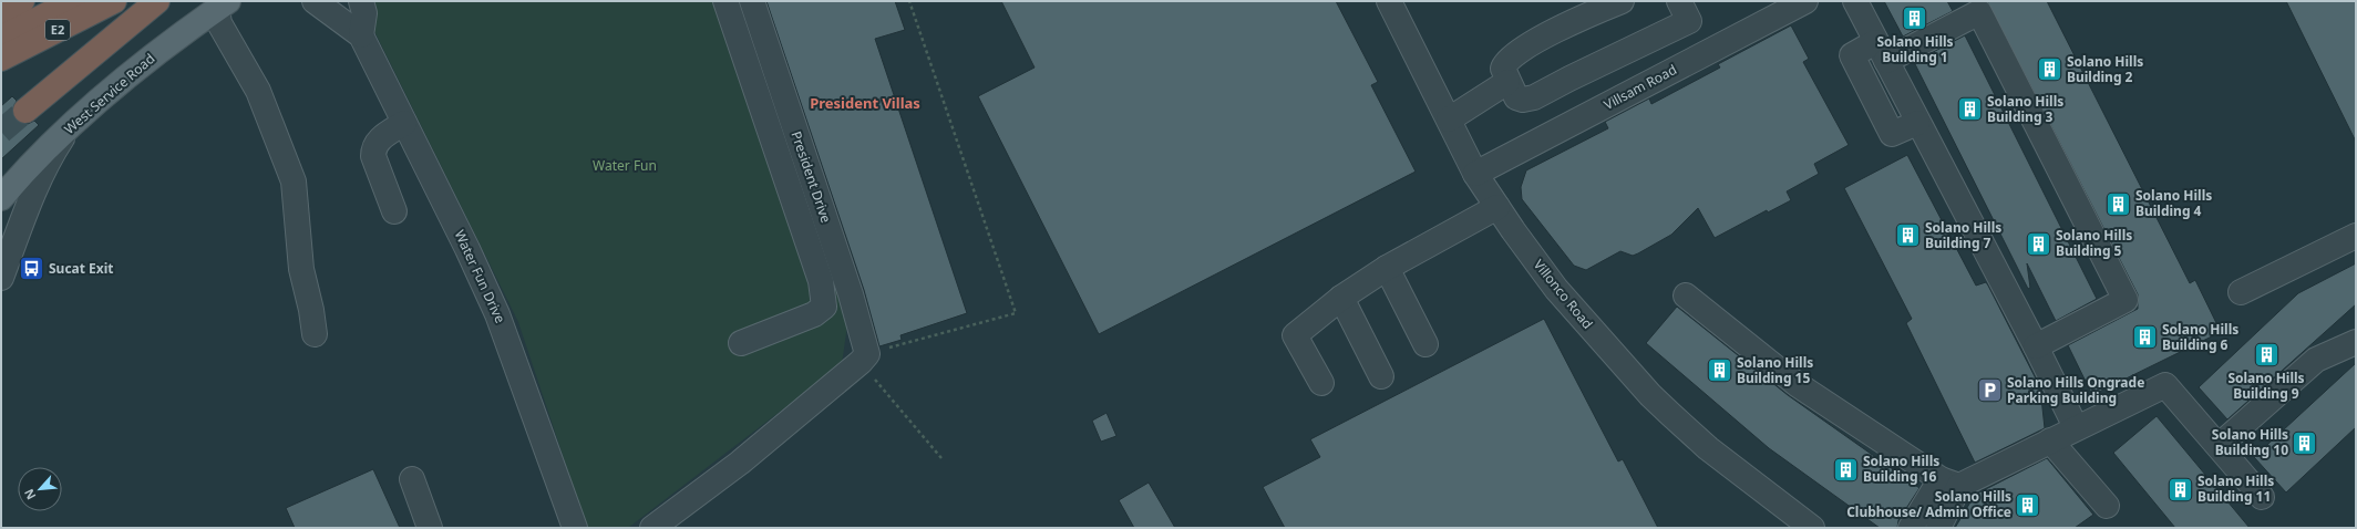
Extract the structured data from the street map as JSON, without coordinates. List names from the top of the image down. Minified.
{"streets":{"highway":["E2"],"main road":["West Service Road"],"street":["Villsam Road","President Drive","Water Fun Drive","Villonco Road"]},"crossings":[["Villsam Road","Villonco Road"]],"districts":["President Villas"],"parks":["Water Fun"],"places":{"building":["Solano Hills Building 1","Solano Hills Building 2","Solano Hills Building 3","Solano Hills Building 4","Solano Hills Building 7","Solano Hills Building 5","Solano Hills Building 6","Solano Hills Building 9","Solano Hills Building 15","Solano Hills Building 10","Solano Hills Building 16","Solano Hills Building 11","Solano Hills Clubhouse/ Admin Office"],"bus stop":["Sucat Exit"],"parking":["Solano Hills Ongrade Parking Building"]},"north":"bottom left"}
